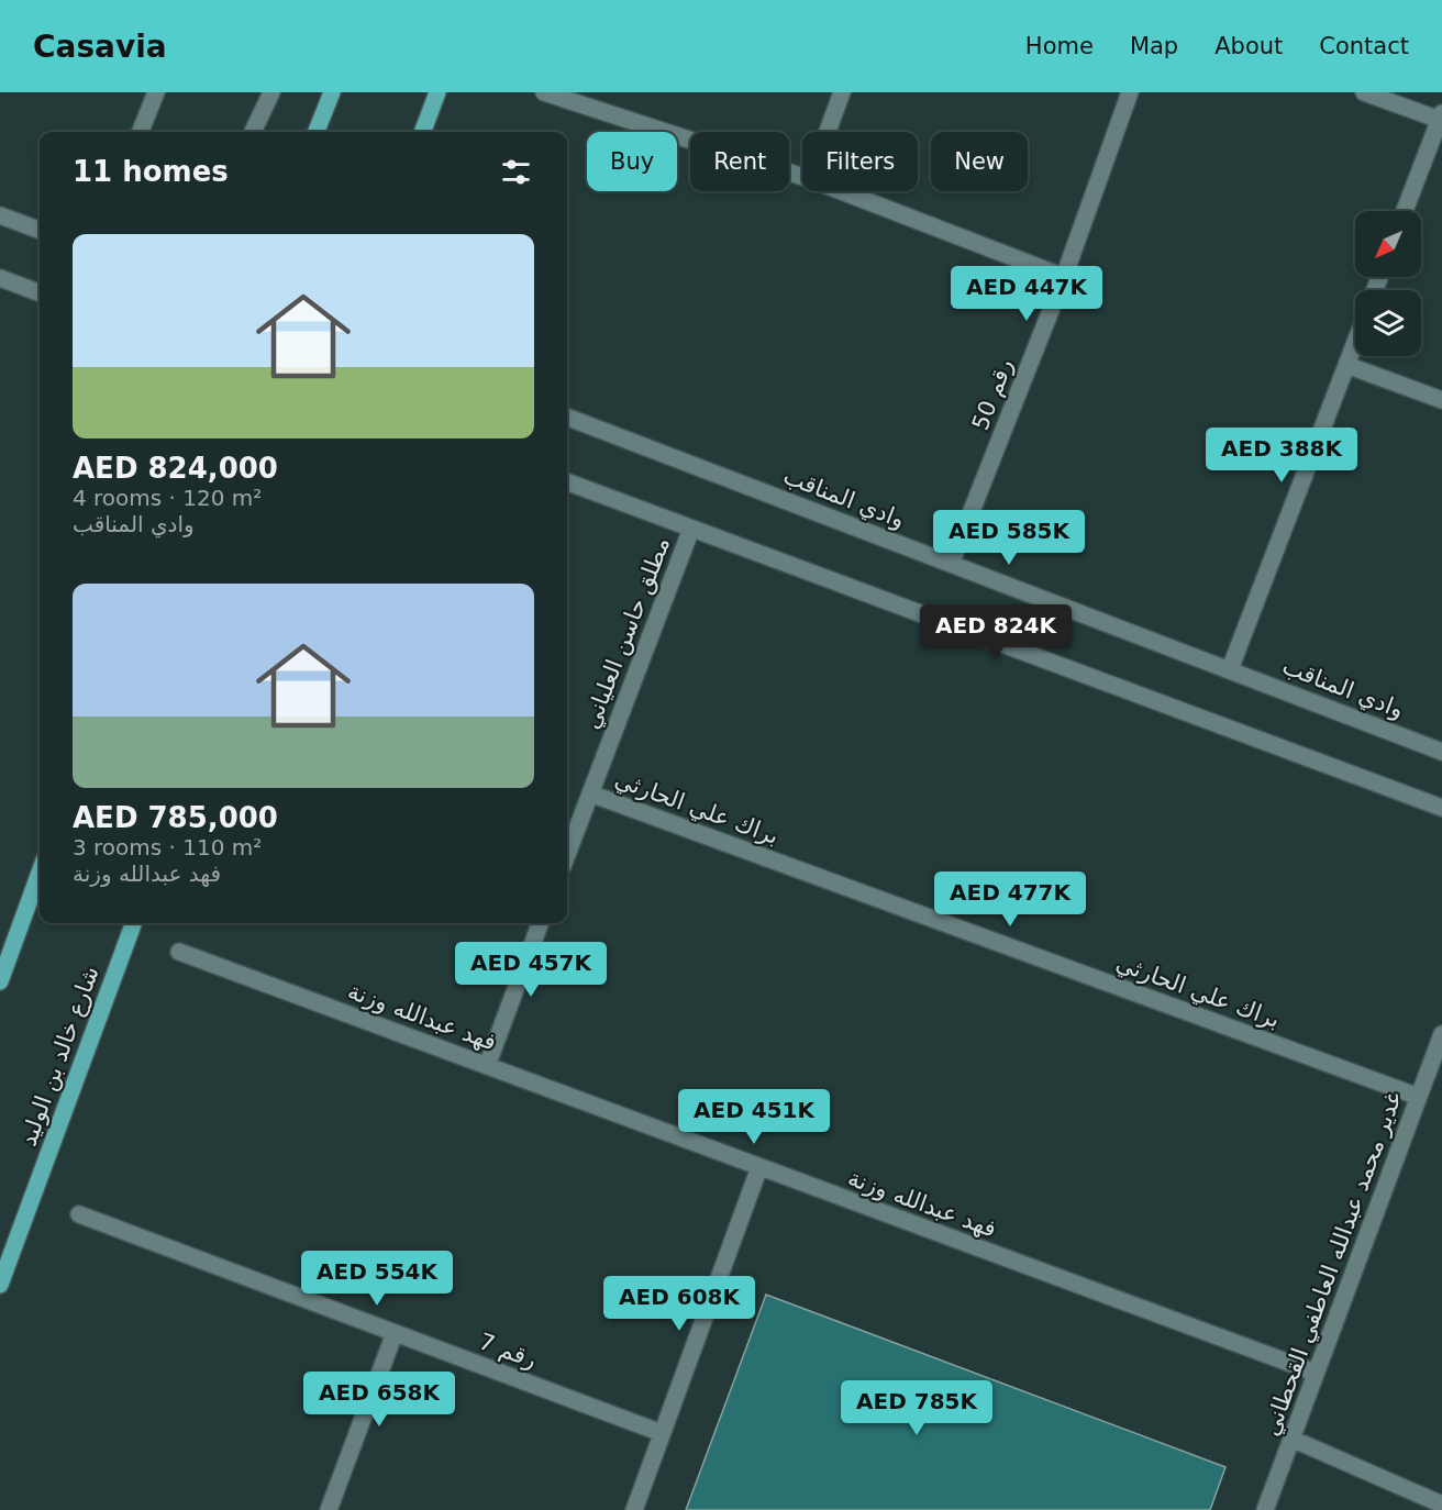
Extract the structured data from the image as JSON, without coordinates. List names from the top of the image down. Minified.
{"streets":{"main road":["شارع خالد بن الوليد"],"street":["رقم 50","وادي المناقب","مطلق حاسن العلياني","براك علي الحارثي","فهد عبدالله وزنة","غدير محمد عبدالله العاطفي القحطاني","رقم 7"]},"crossings":[["رقم 50","وادي المناقب"],["مطلق حاسن العلياني","براك علي الحارثي"],["براك علي الحارثي","غدير محمد عبدالله العاطفي القحطاني"],["فهد عبدالله وزنة","غدير محمد عبدالله العاطفي القحطاني"]],"north":"bottom left","page":{"header":"Casavia","nav":["Home","Map","About","Contact"],"chip":["Buy","Rent","Filters","New"],"heading":"11 homes","list":[{"name":"AED 824,000","note":"4 rooms · 120 m² · وادي المناقب"},{"name":"AED 785,000","note":"3 rooms · 110 m² · فهد عبدالله وزنة"}],"price":["AED 447K","AED 388K","AED 585K","AED 824K","AED 477K","AED 457K","AED 451K","AED 554K","AED 608K","AED 658K","AED 785K"]}}
